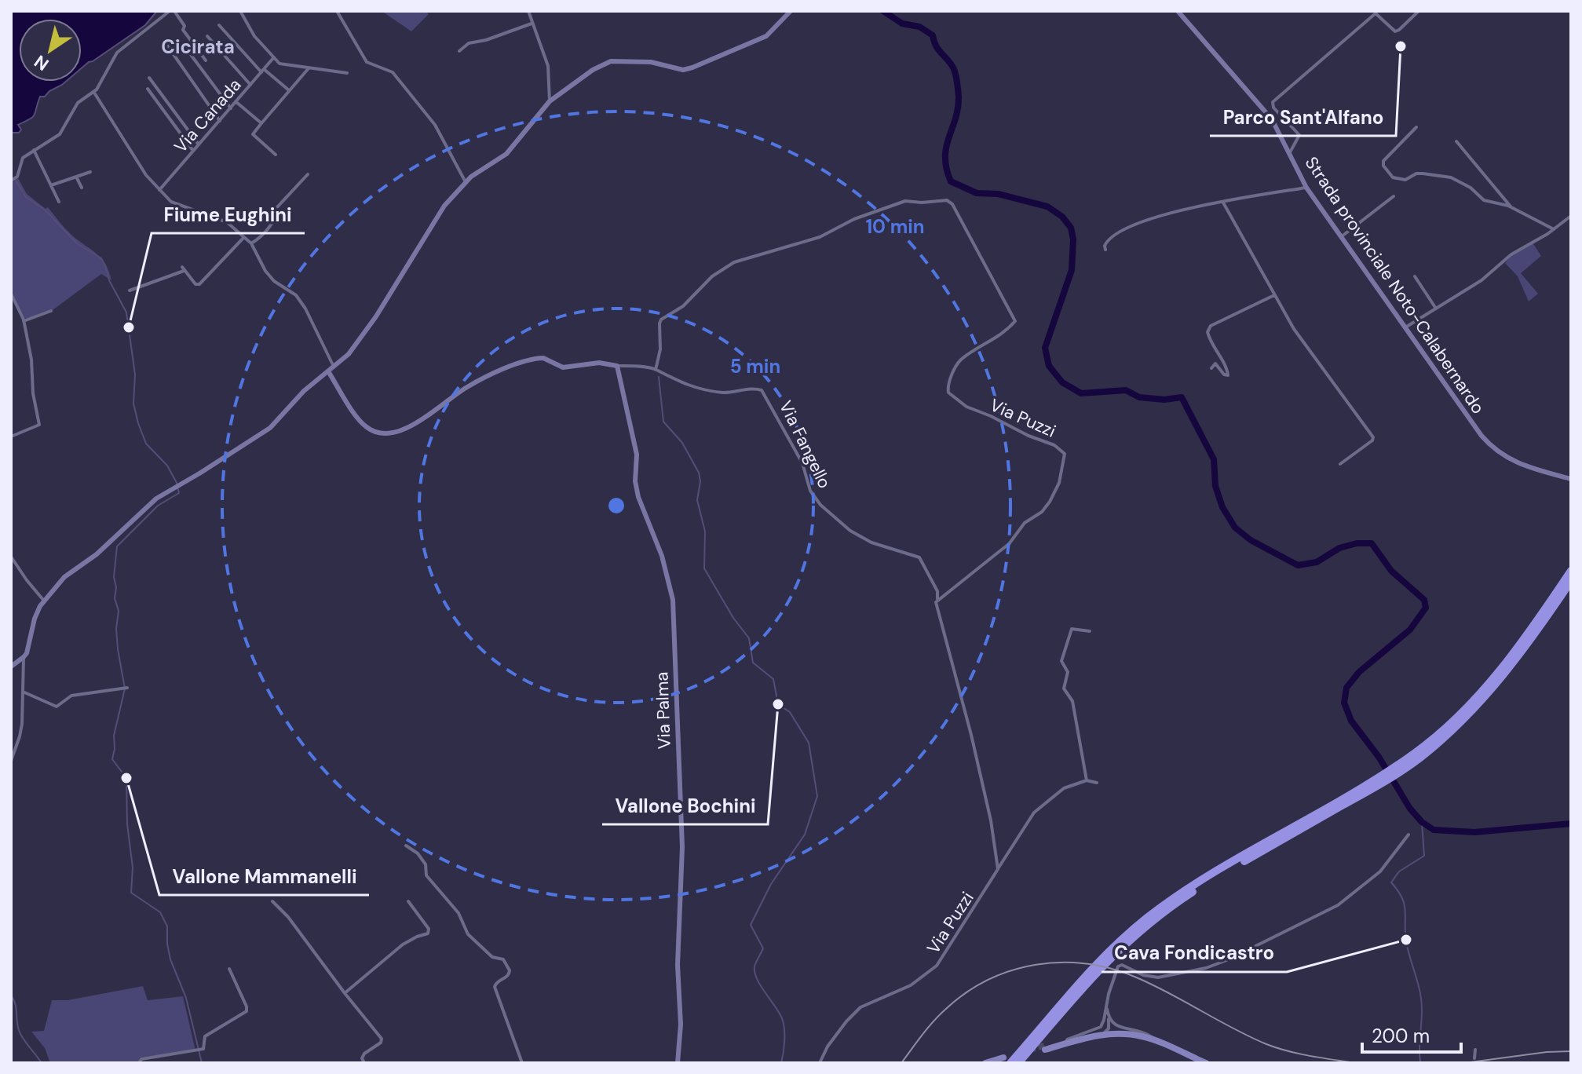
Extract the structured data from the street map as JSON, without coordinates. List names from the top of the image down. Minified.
{"streets":{"street":["Via Canada","Strada provinciale Noto-Calabernardo","Via Puzzi","Via Fangello","Via Palma"]},"crossings":[["Via Puzzi","Via Fangello"],["Via Fangello","Via Palma"]],"districts":["Cicirata"],"places":["Parco Sant'Alfano","Fiume Eughini","Vallone Bochini","Vallone Mammanelli","Cava Fondicastro"],"scale_bar":"200 m","north":"bottom left","rings":["10 min","5 min"]}
